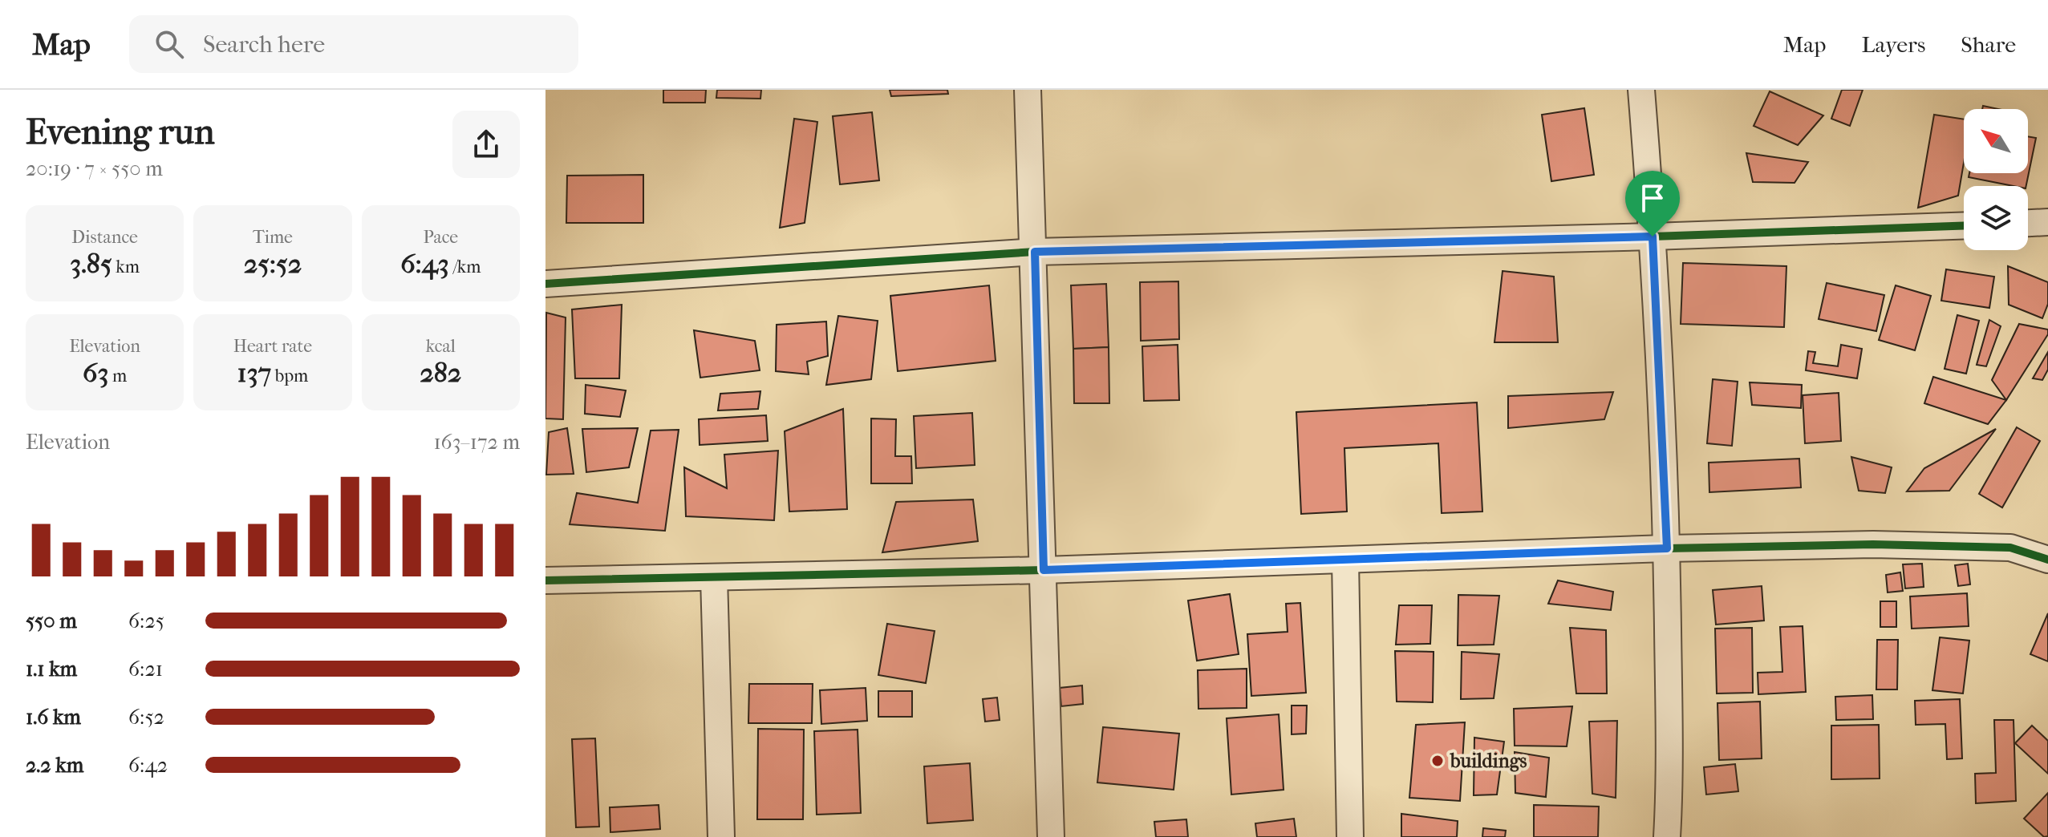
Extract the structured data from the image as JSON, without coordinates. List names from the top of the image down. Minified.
{"places":["buildings"],"north":"top left","page":{"header":"Map","search":"Search here","nav":["Map","Layers","Share"],"heading":["Evening run","20:19 · 7 × 550 m"],"stats":[["Distance","3.85 km"],["Time","25:52"],["Pace","6:43 /km"],["Elevation","63 m"],["Heart rate","137 bpm"],["kcal","282"]],"chart":["Elevation","163–172 m"],"list":[{"name":"550 m","note":"6:25"},{"name":"1.1 km","note":"6:21"},{"name":"1.6 km","note":"6:52"},{"name":"2.2 km","note":"6:42"}]}}
